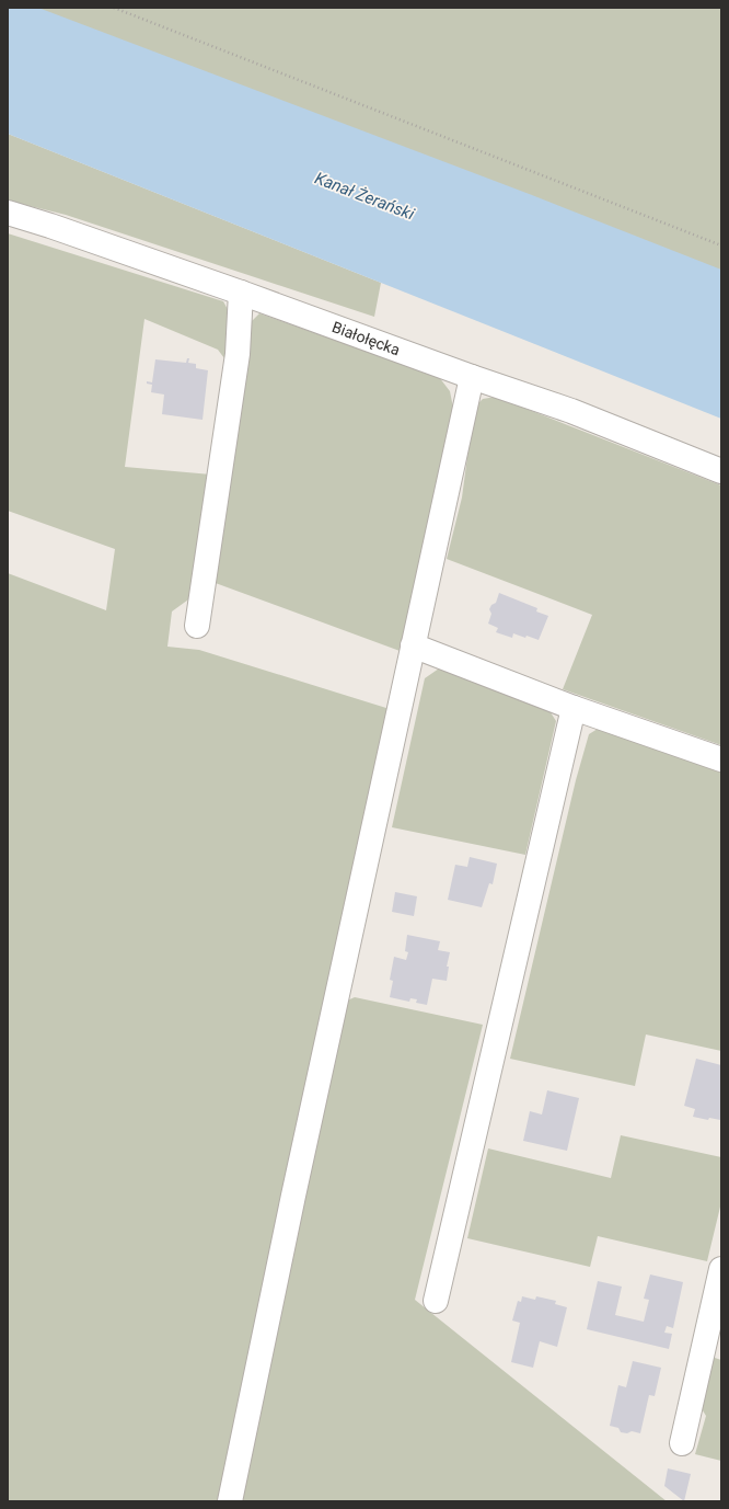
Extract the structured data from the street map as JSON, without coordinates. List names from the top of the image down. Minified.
{"streets":{"street":["Białołęcka"]},"water":["Kanał Żerański"]}
